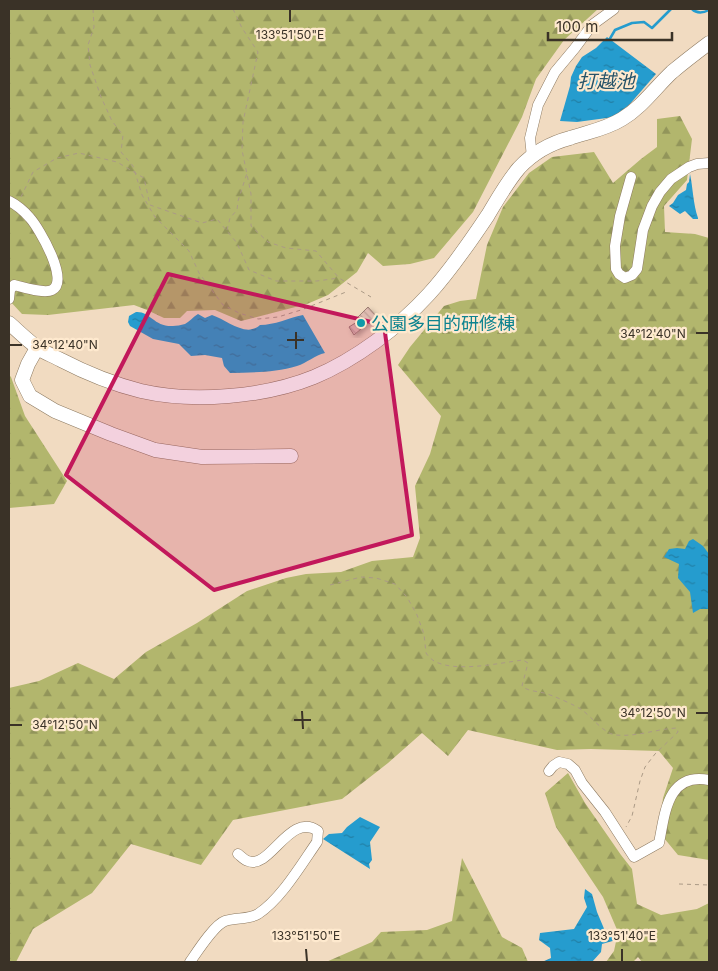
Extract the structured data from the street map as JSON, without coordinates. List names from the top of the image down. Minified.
{"water":["打越池"],"places":["公園多目的研修棟"],"scale_bar":"100 m","coordinates":["133°51'50\"E","34°12'40\"N","34°12'50\"N","133°51'40\"E"]}
